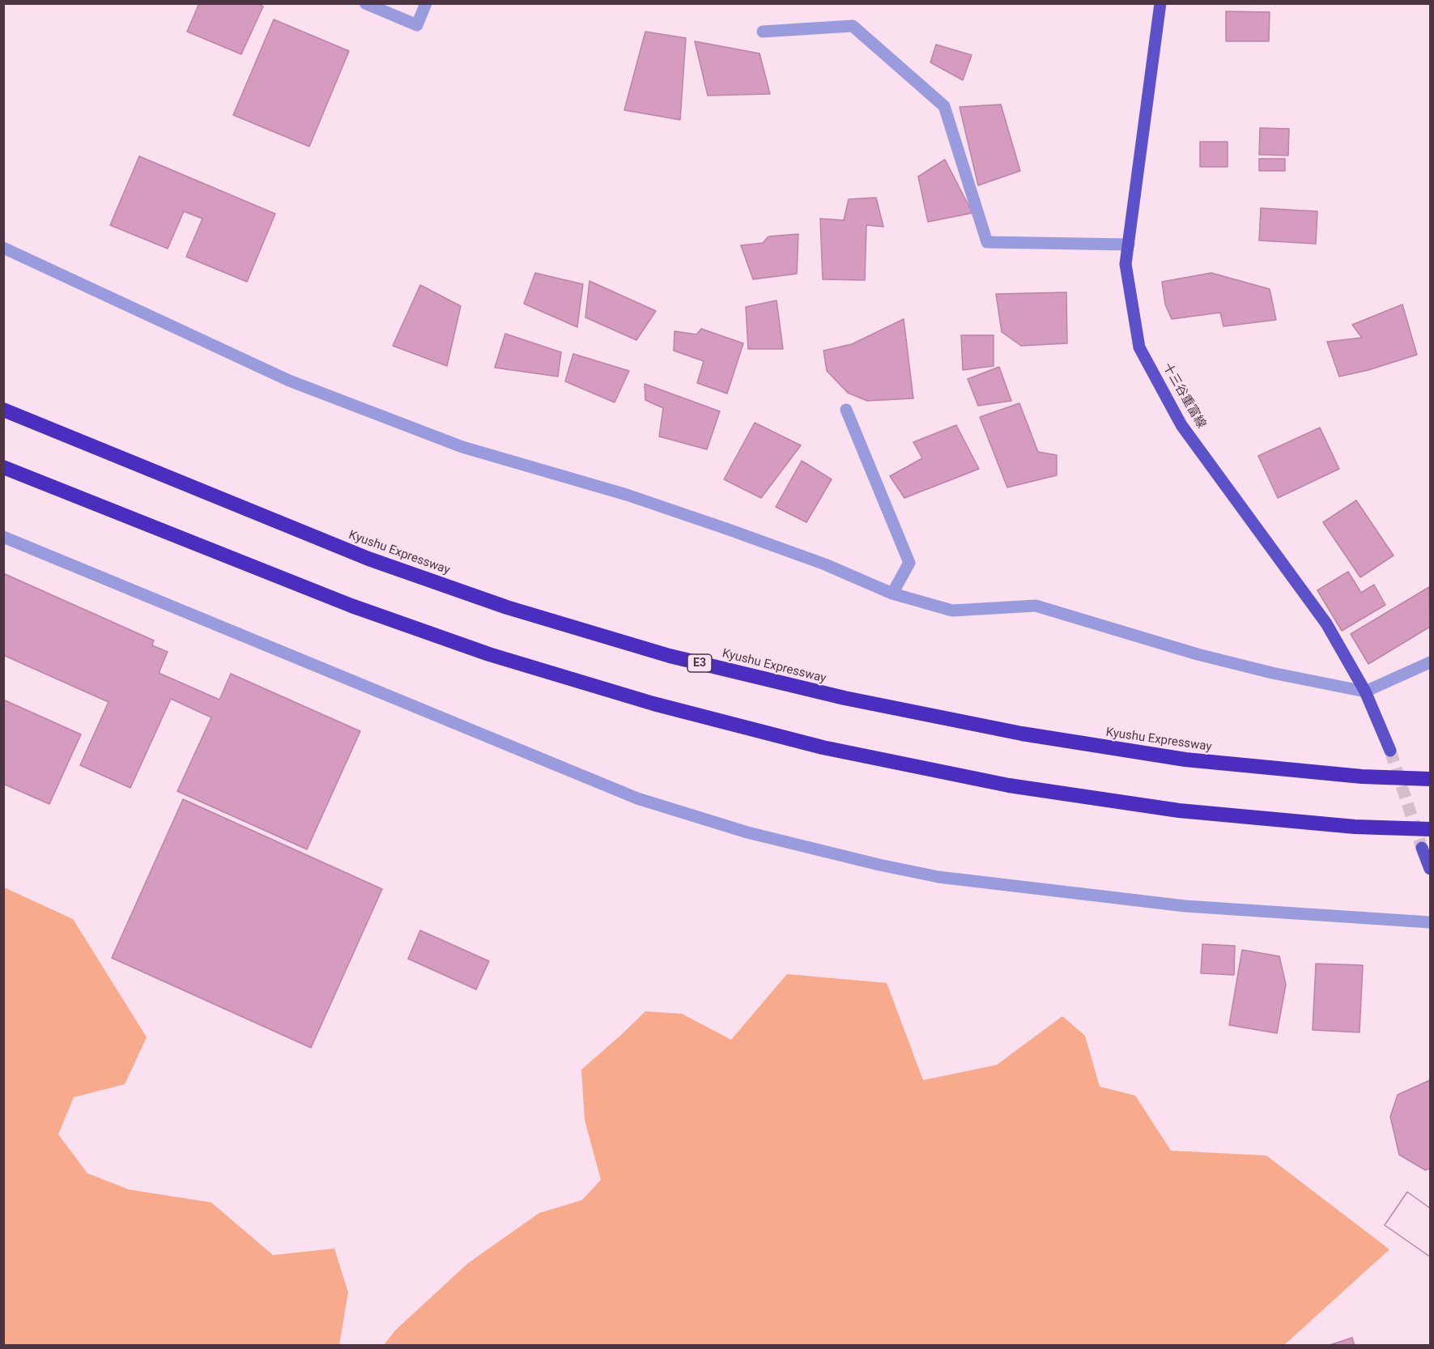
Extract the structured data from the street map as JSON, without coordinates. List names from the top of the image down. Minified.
{"streets":{"highway":["Kyushu Expressway","E3"],"main road":["十三谷重富線"]}}
